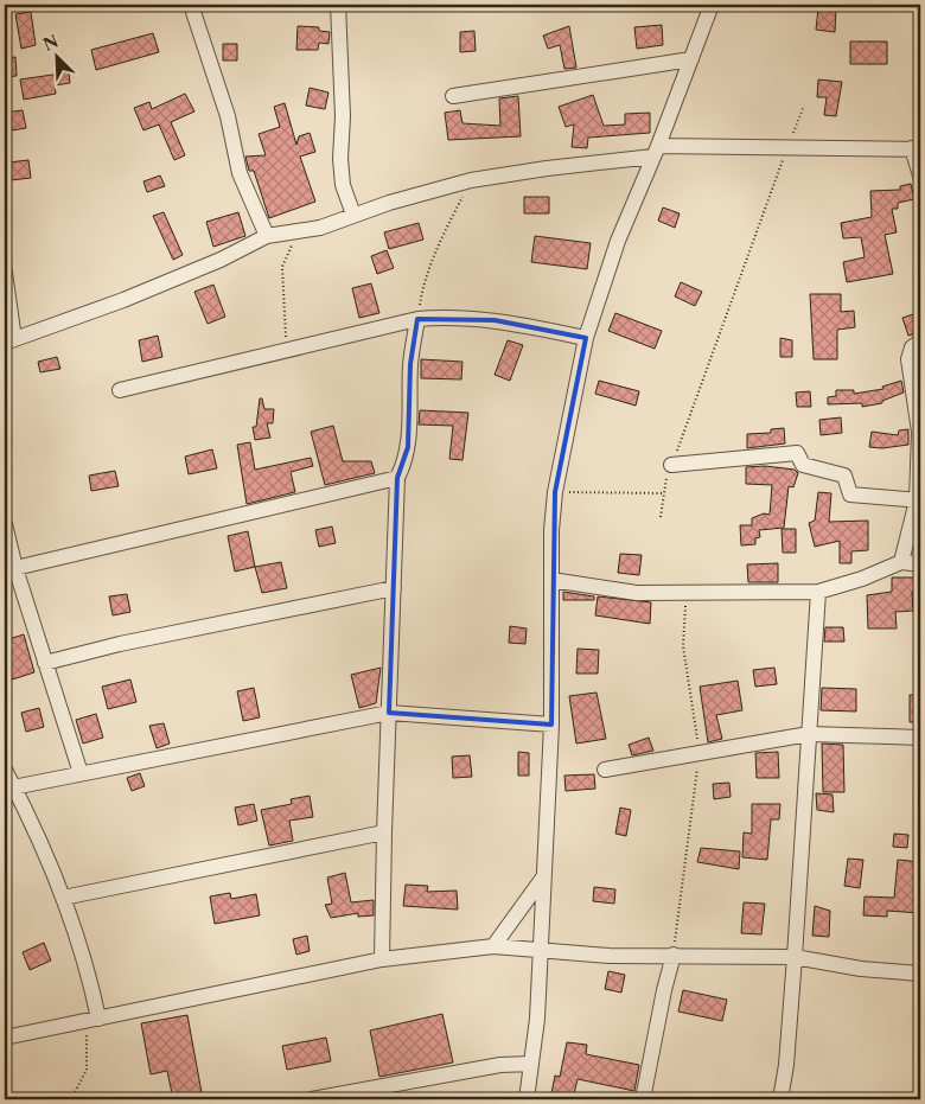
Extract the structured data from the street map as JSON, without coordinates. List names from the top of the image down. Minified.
{"north":"top left"}
